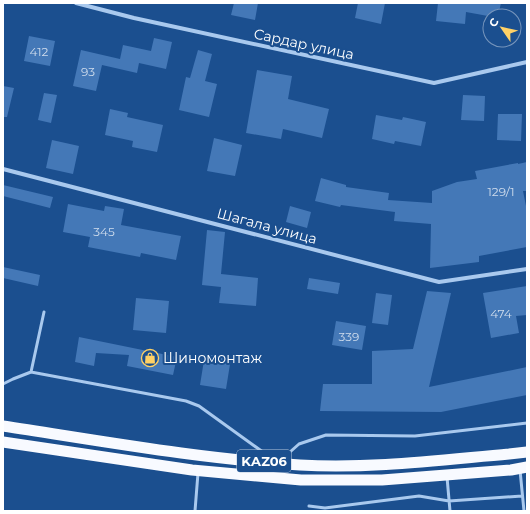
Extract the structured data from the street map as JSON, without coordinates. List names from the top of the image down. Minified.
{"streets":{"highway":["KАZ06"],"street":["Сардар улица","Шагала улица"]},"places":{"shop":["Шиномонтаж"]},"house_numbers":["412","93","129/1","345","474","339"],"north":"top left"}
